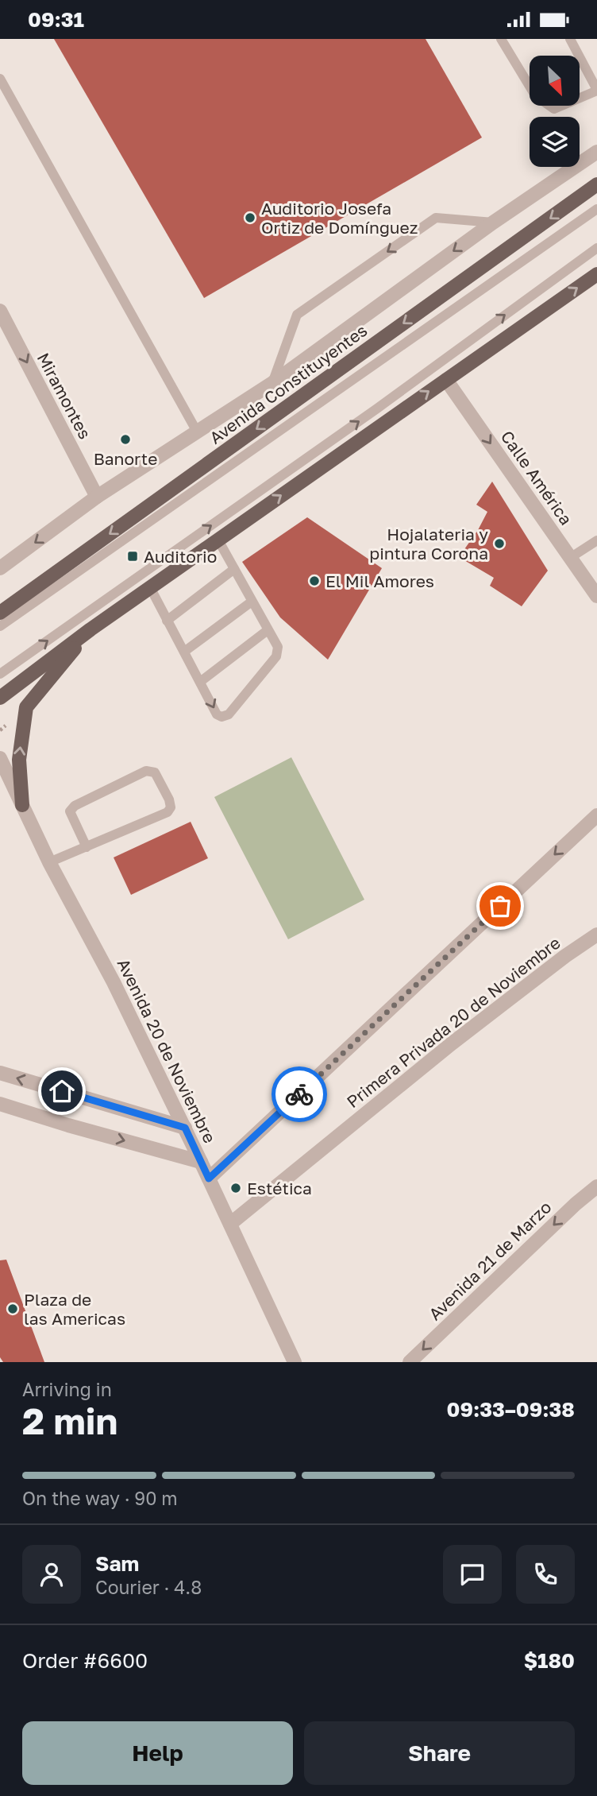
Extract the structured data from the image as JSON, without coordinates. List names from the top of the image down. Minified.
{"streets":{"main road":["Avenida Constituyentes"],"street":["Miramontes","Calle América","Primera Privada 20 de Noviembre","Avenida 20 de Noviembre","Avenida 21 de Marzo"]},"crossings":[["Avenida Constituyentes","Miramontes"],["Primera Privada 20 de Noviembre","Avenida 20 de Noviembre"]],"one_way":["Avenida Constituyentes","Miramontes","Calle América","Avenida 21 de Marzo"],"places":{"other":["Auditorio Josefa Ortiz de Domínguez","Banorte","Hojalateria y pintura Corona","El Mil Amores","Estética","Plaza de las Americas"],"transit":["Auditorio"]},"north":"bottom right","page":{"status":"09:31","heading":["2 min","Arriving in","09:33–09:38"],"panel":["Sam","Courier · 4.8","Order #6600","$180"],"bar":"On the way · 90 m","buttons":["Help","Share"]}}
